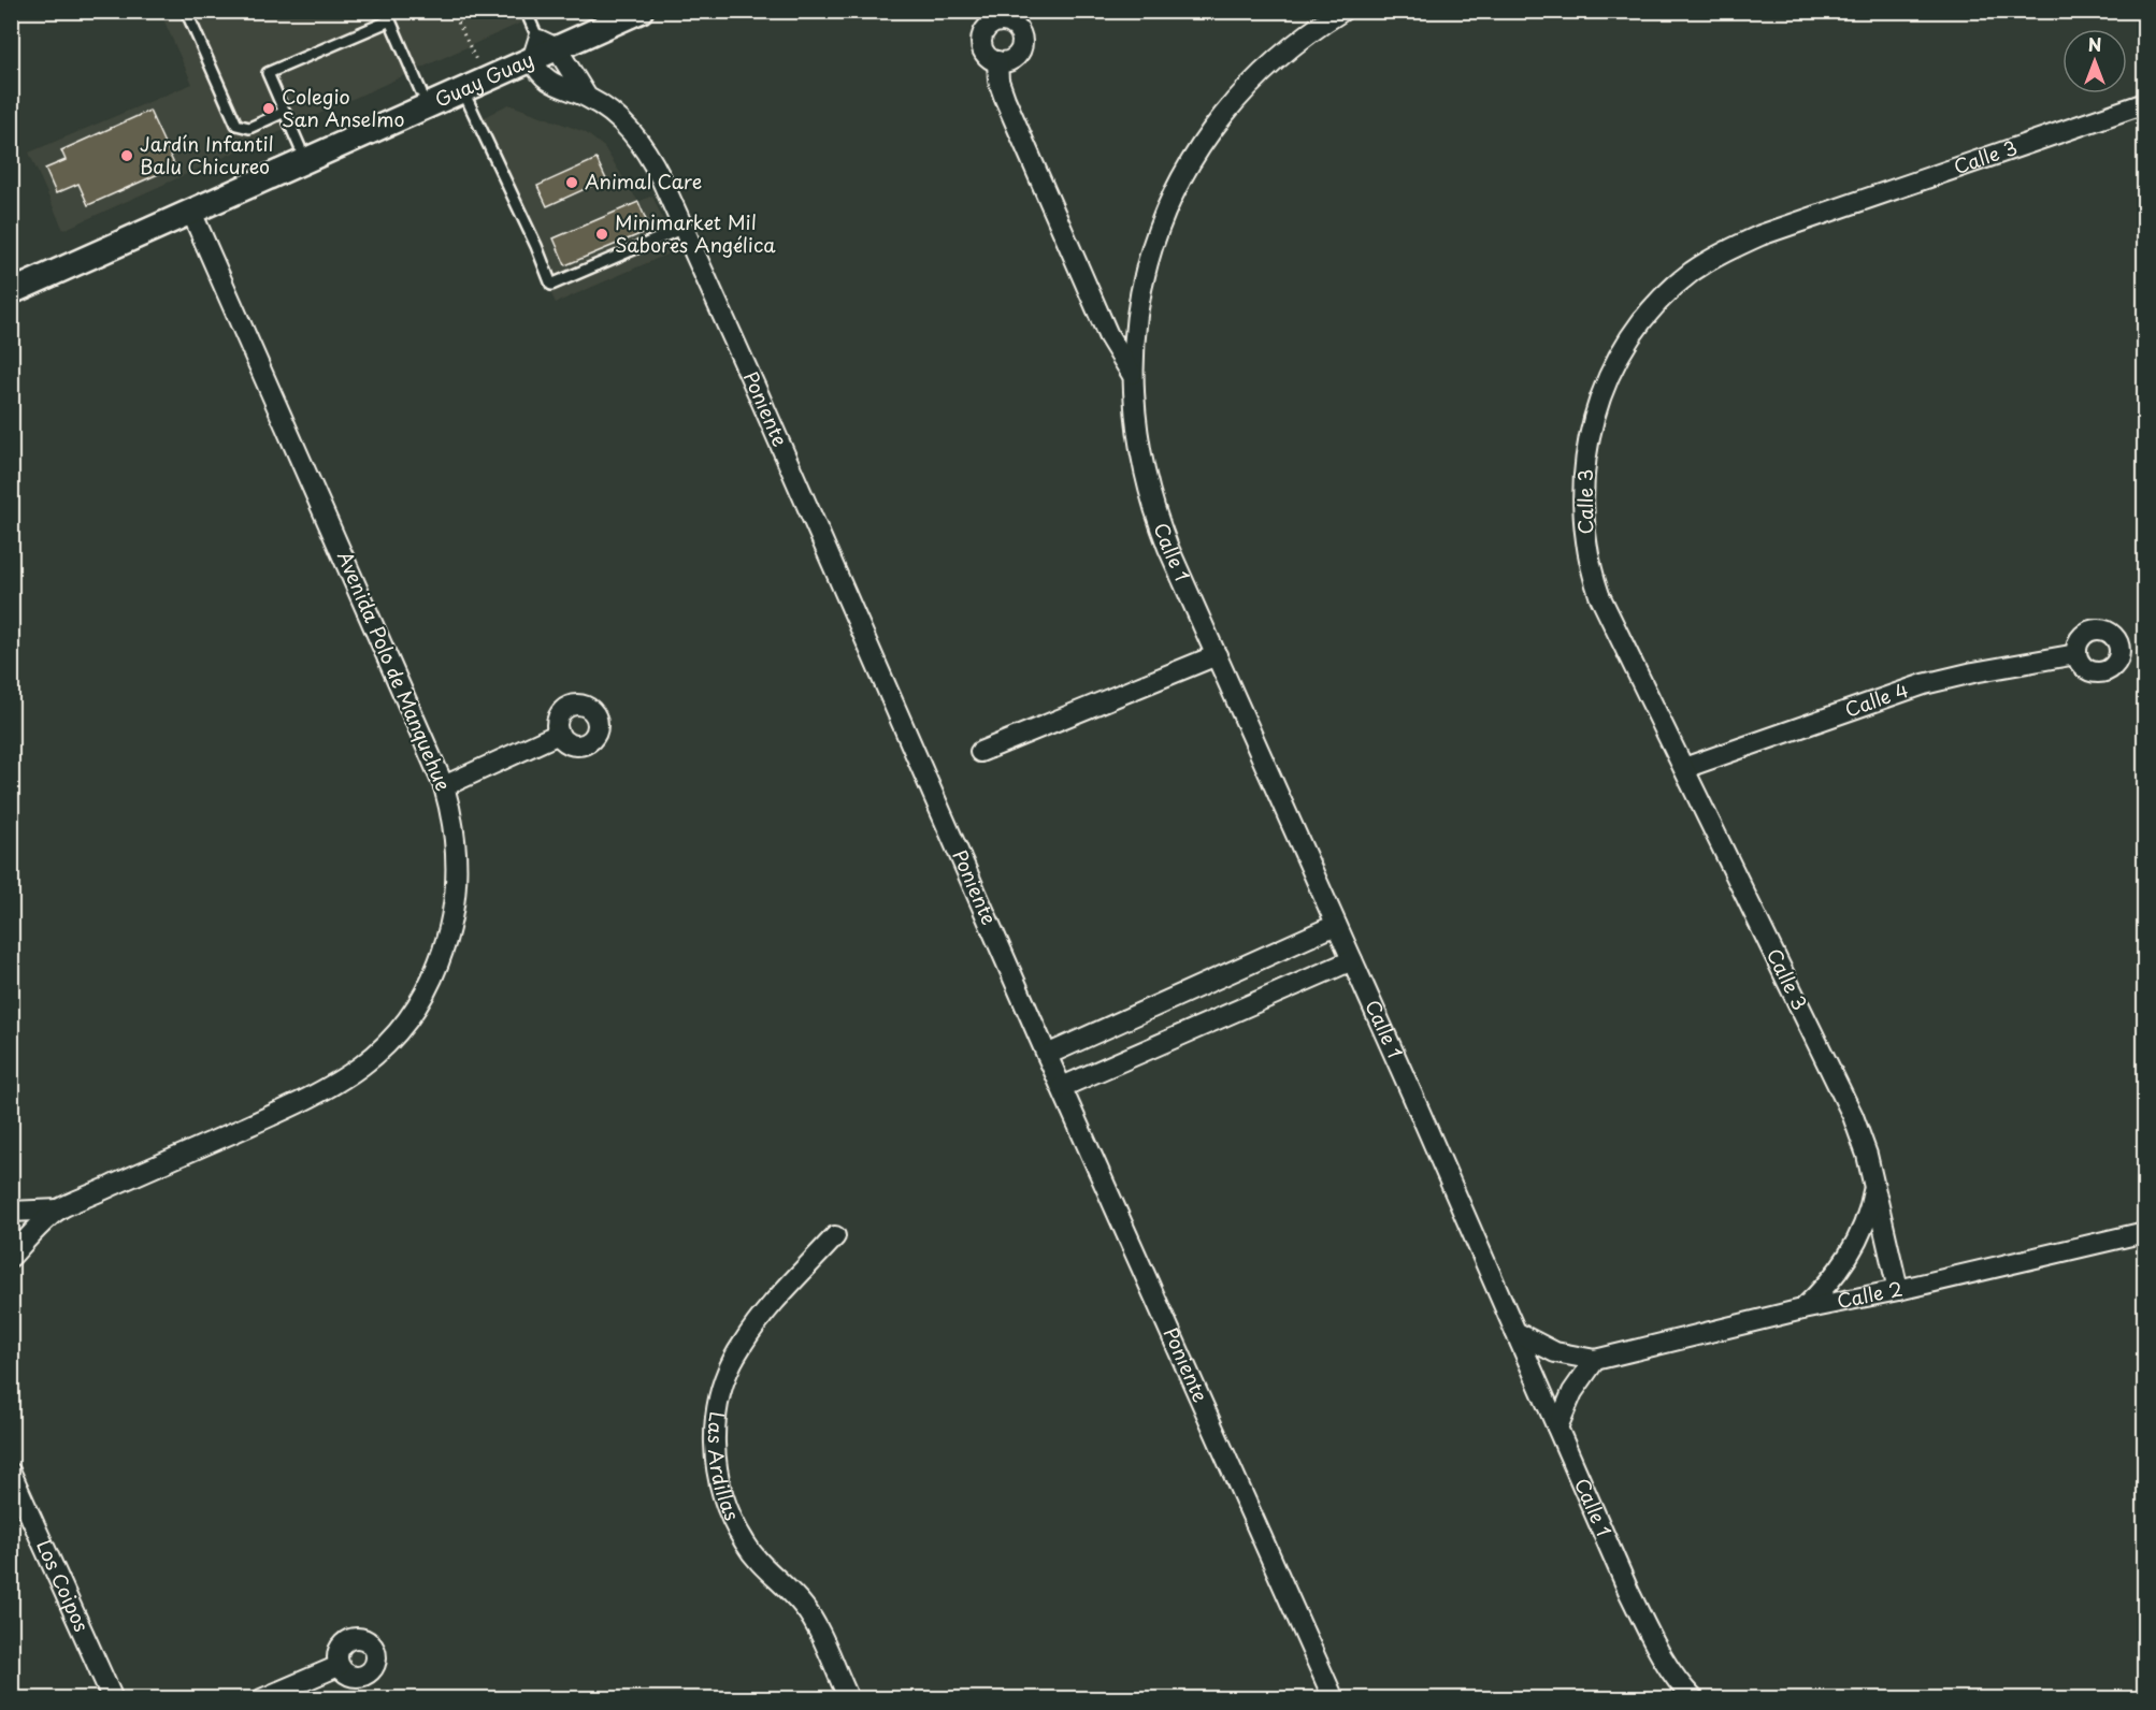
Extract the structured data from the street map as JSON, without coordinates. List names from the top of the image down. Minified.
{"streets":{"street":["Guay Guay","Calle 3","Poniente","Calle 1","Avenida Polo de Manquehue","Calle 4","Calle 2","Las Ardillas","Los Coipos"]},"crossings":[["Guay Guay","Poniente"],["Guay Guay","Avenida Polo de Manquehue"],["Calle 3","Calle 4"],["Calle 3","Calle 2"],["Calle 1","Calle 2"]],"places":["Colegio San Anselmo","Jardín Infantil Balu Chicureo","Animal Care","Minimarket Mil Sabores Angélica"],"north":"top"}
